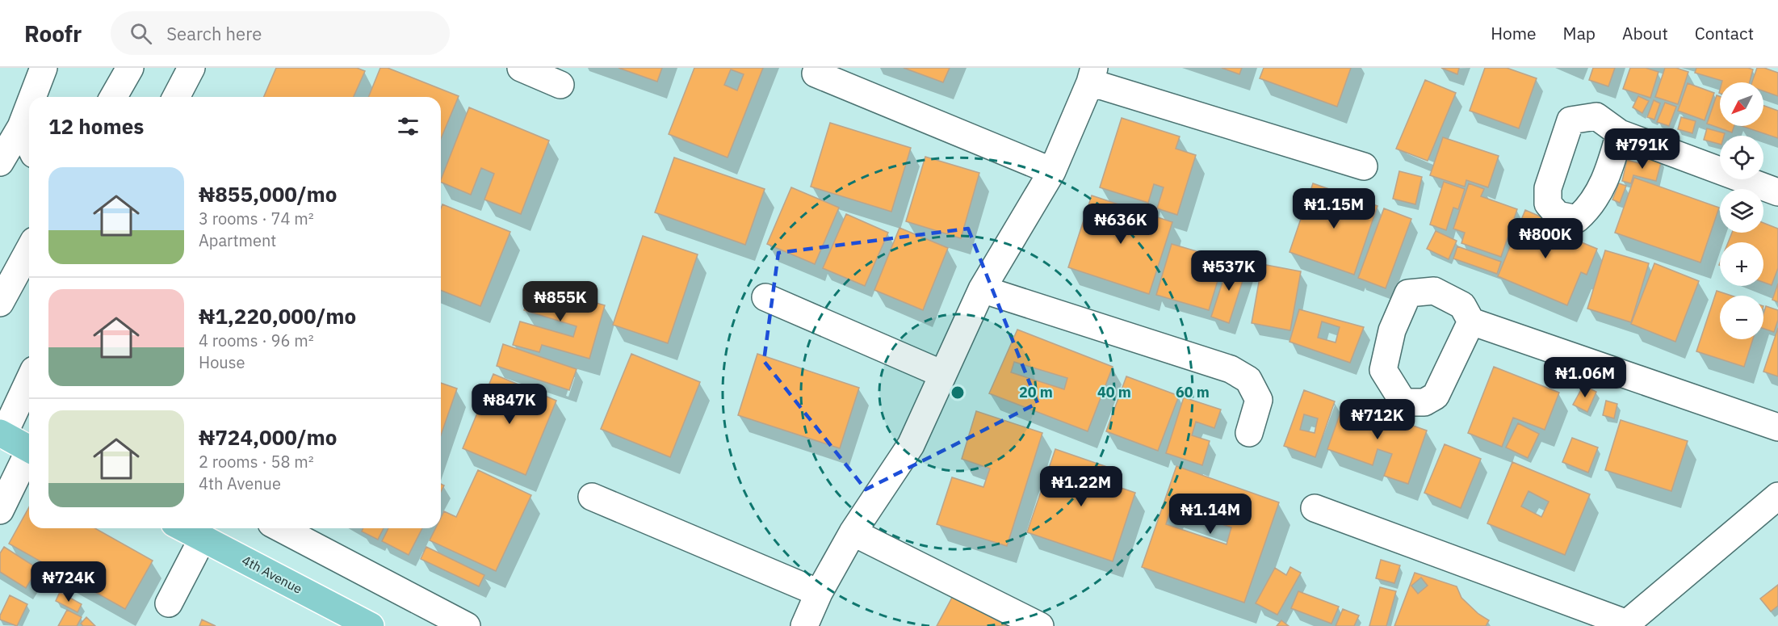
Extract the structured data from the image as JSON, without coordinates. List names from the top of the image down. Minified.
{"streets":{"main road":["4th Avenue"]},"north":"bottom left","page":{"header":"Roofr","search":"Search here","nav":["Home","Map","About","Contact"],"map_buttons":["+","−"],"heading":"12 homes","price":["₦791K","₦1.15M","₦636K","₦800K","₦537K","₦855K","₦1.06M","₦847K","₦712K","₦1.22M","₦1.14M","₦724K"],"list":[{"name":"₦855,000/mo","note":"3 rooms · 74 m² · Apartment"},{"name":"₦1,220,000/mo","note":"4 rooms · 96 m² · House"},{"name":"₦724,000/mo","note":"2 rooms · 58 m² · 4th Avenue"}]},"rings":["20 m","40 m","60 m"]}
